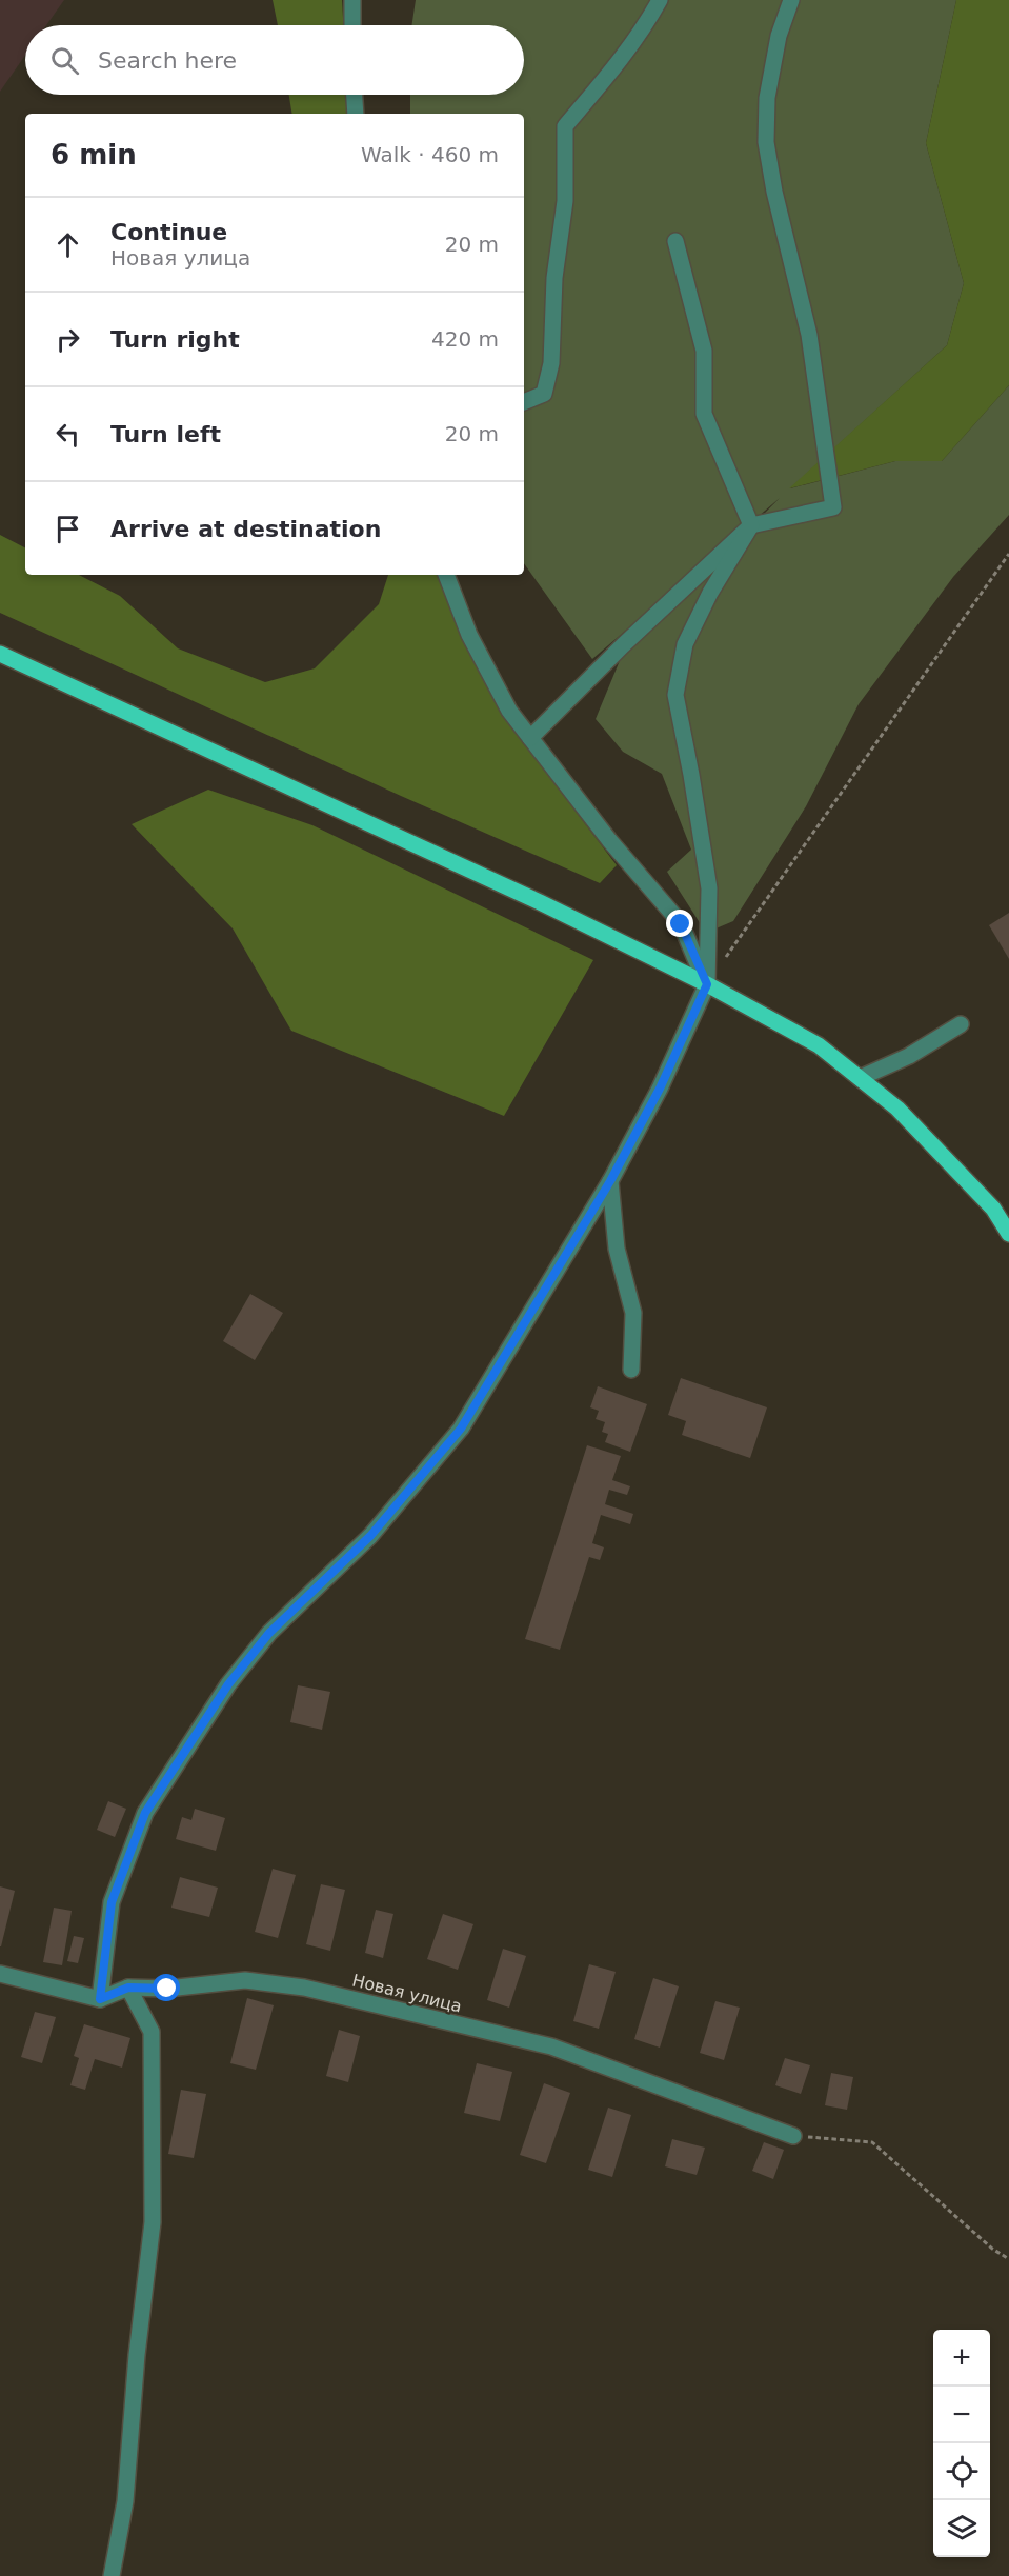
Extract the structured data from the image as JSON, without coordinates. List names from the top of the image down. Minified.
{"streets":{"street":["Новая улица"]},"page":{"search":"Search here","heading":["6 min","Walk · 460 m"],"list":[["Continue","Новая улица","20 m"],["Turn right","420 m"],["Turn left","20 m"],"Arrive at destination"],"map_buttons":["+","−"]}}
